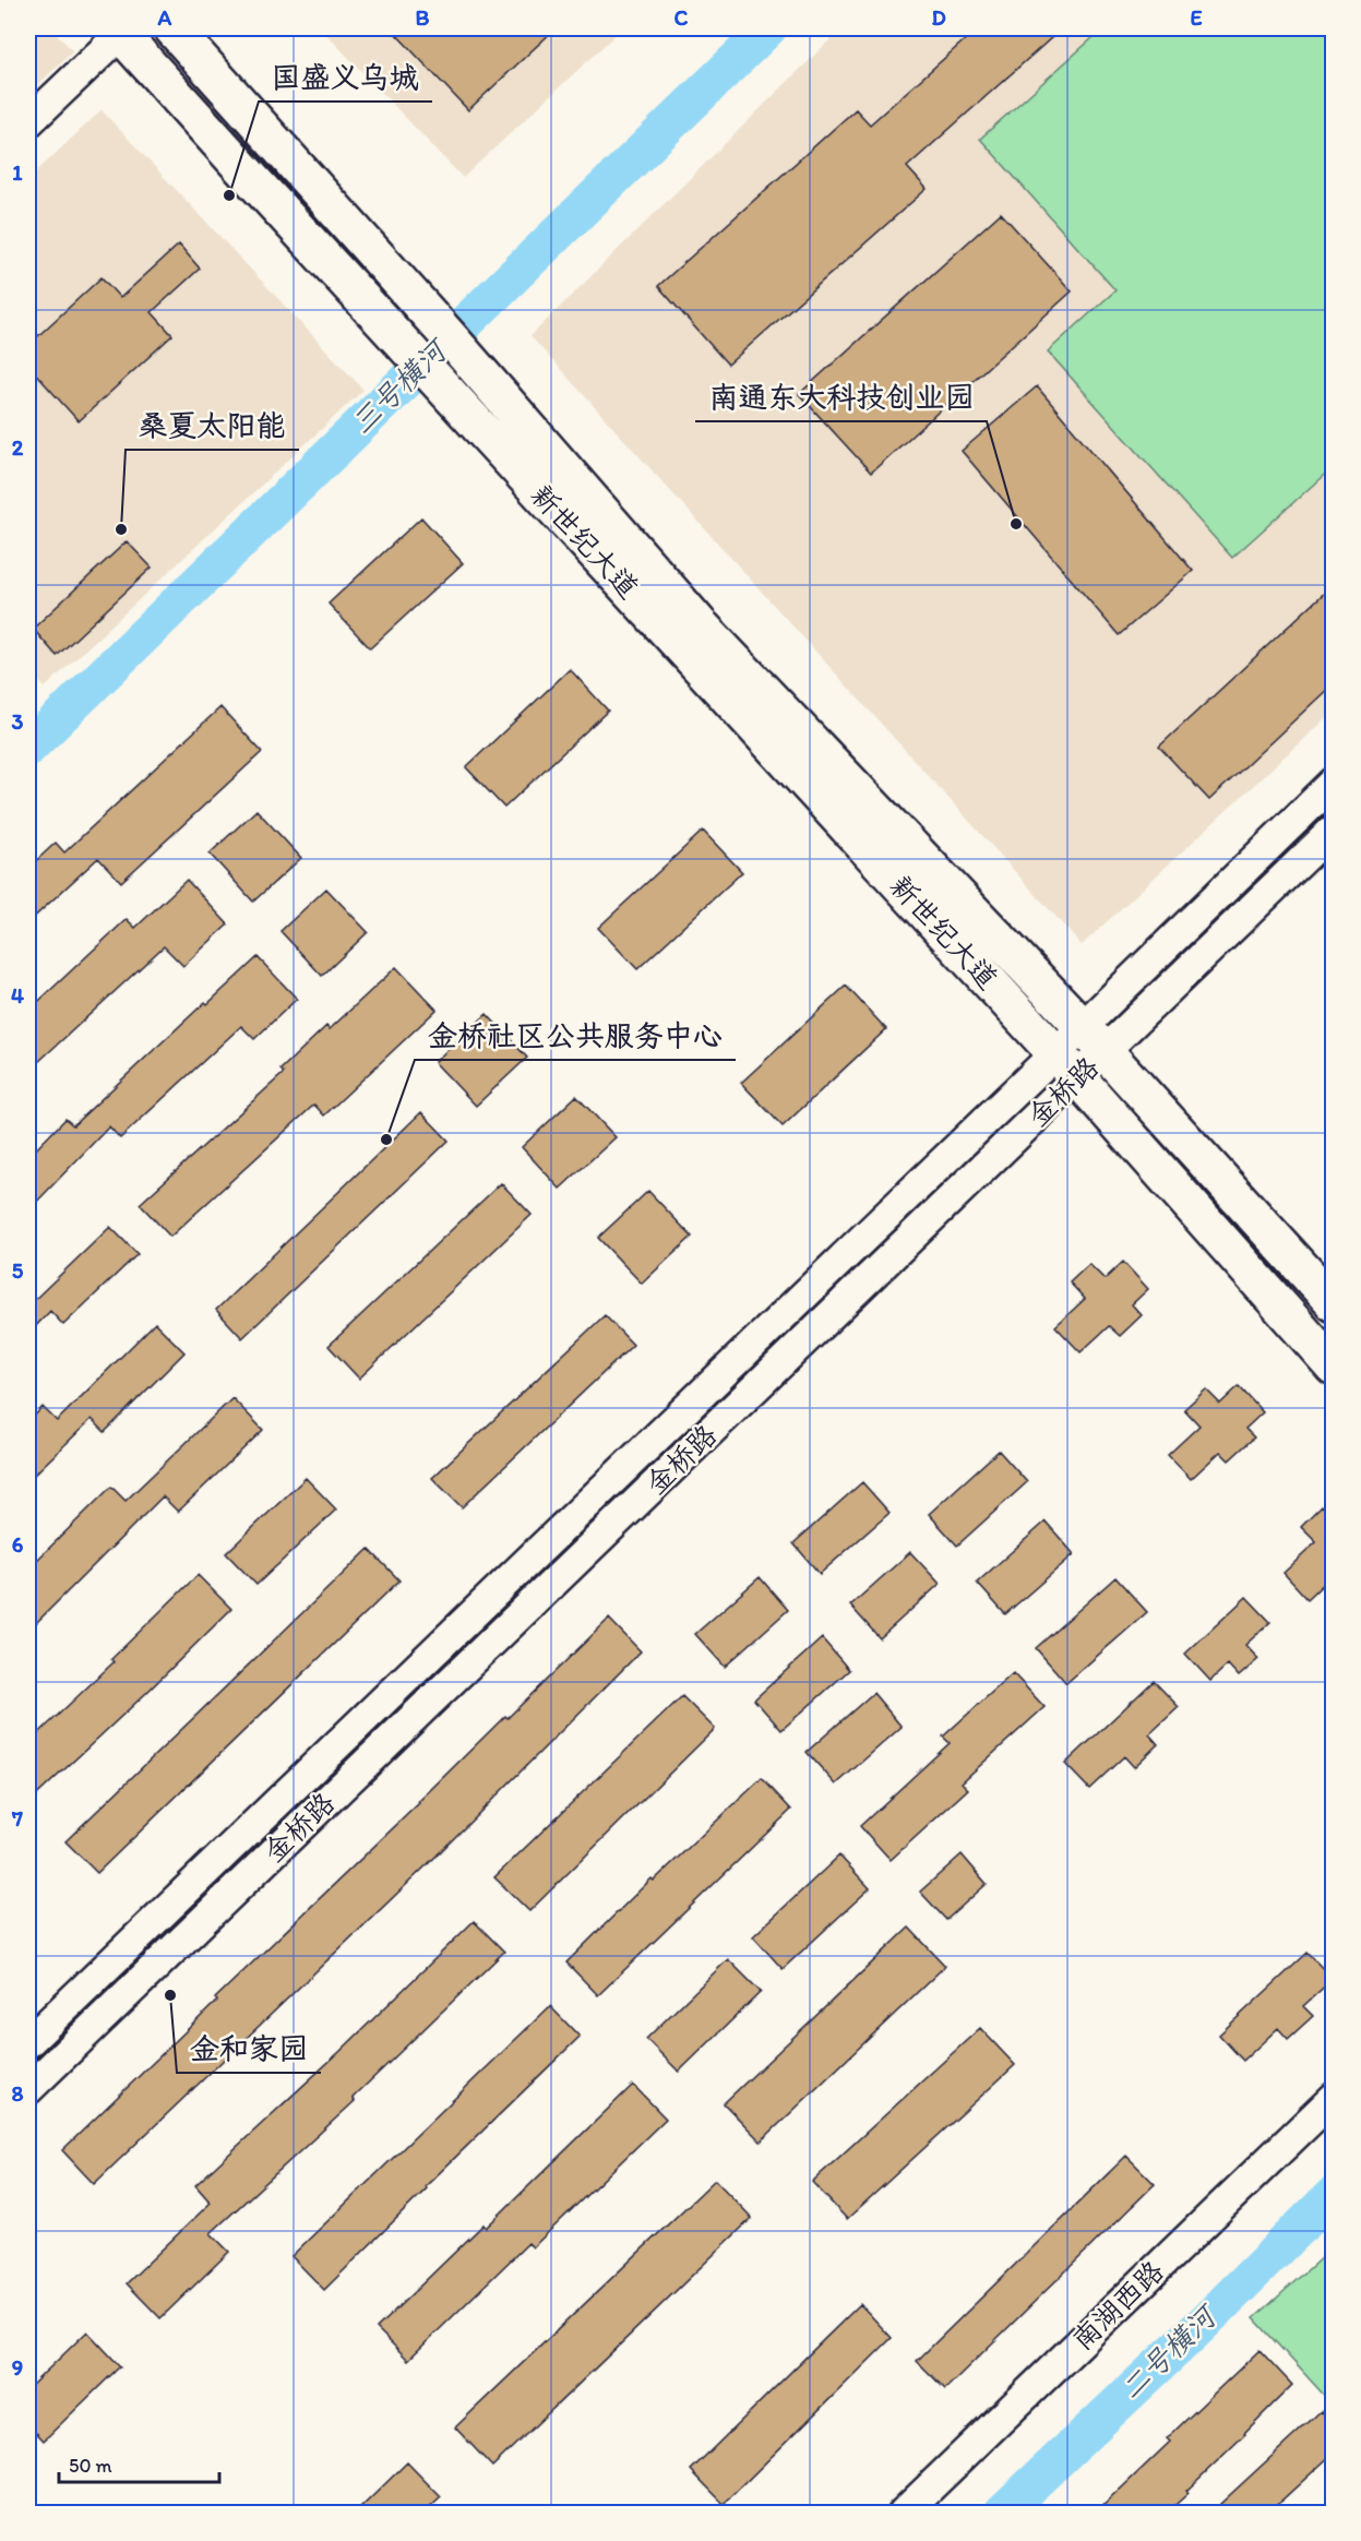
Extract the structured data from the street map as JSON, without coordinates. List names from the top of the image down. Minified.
{"streets":{"main road":["新世纪大道"],"street":["金桥路","南湖西路"]},"crossings":[["新世纪大道","金桥路"]],"water":["三号横河","二号横河"],"places":["国盛义乌城","南通东大科技创业园","桑夏太阳能","金桥社区公共服务中心","金和家园"],"scale_bar":"50 m","grid":{"columns":["A","B","C","D","E"],"rows":["1","2","3","4","5","6","7","8","9"]}}
